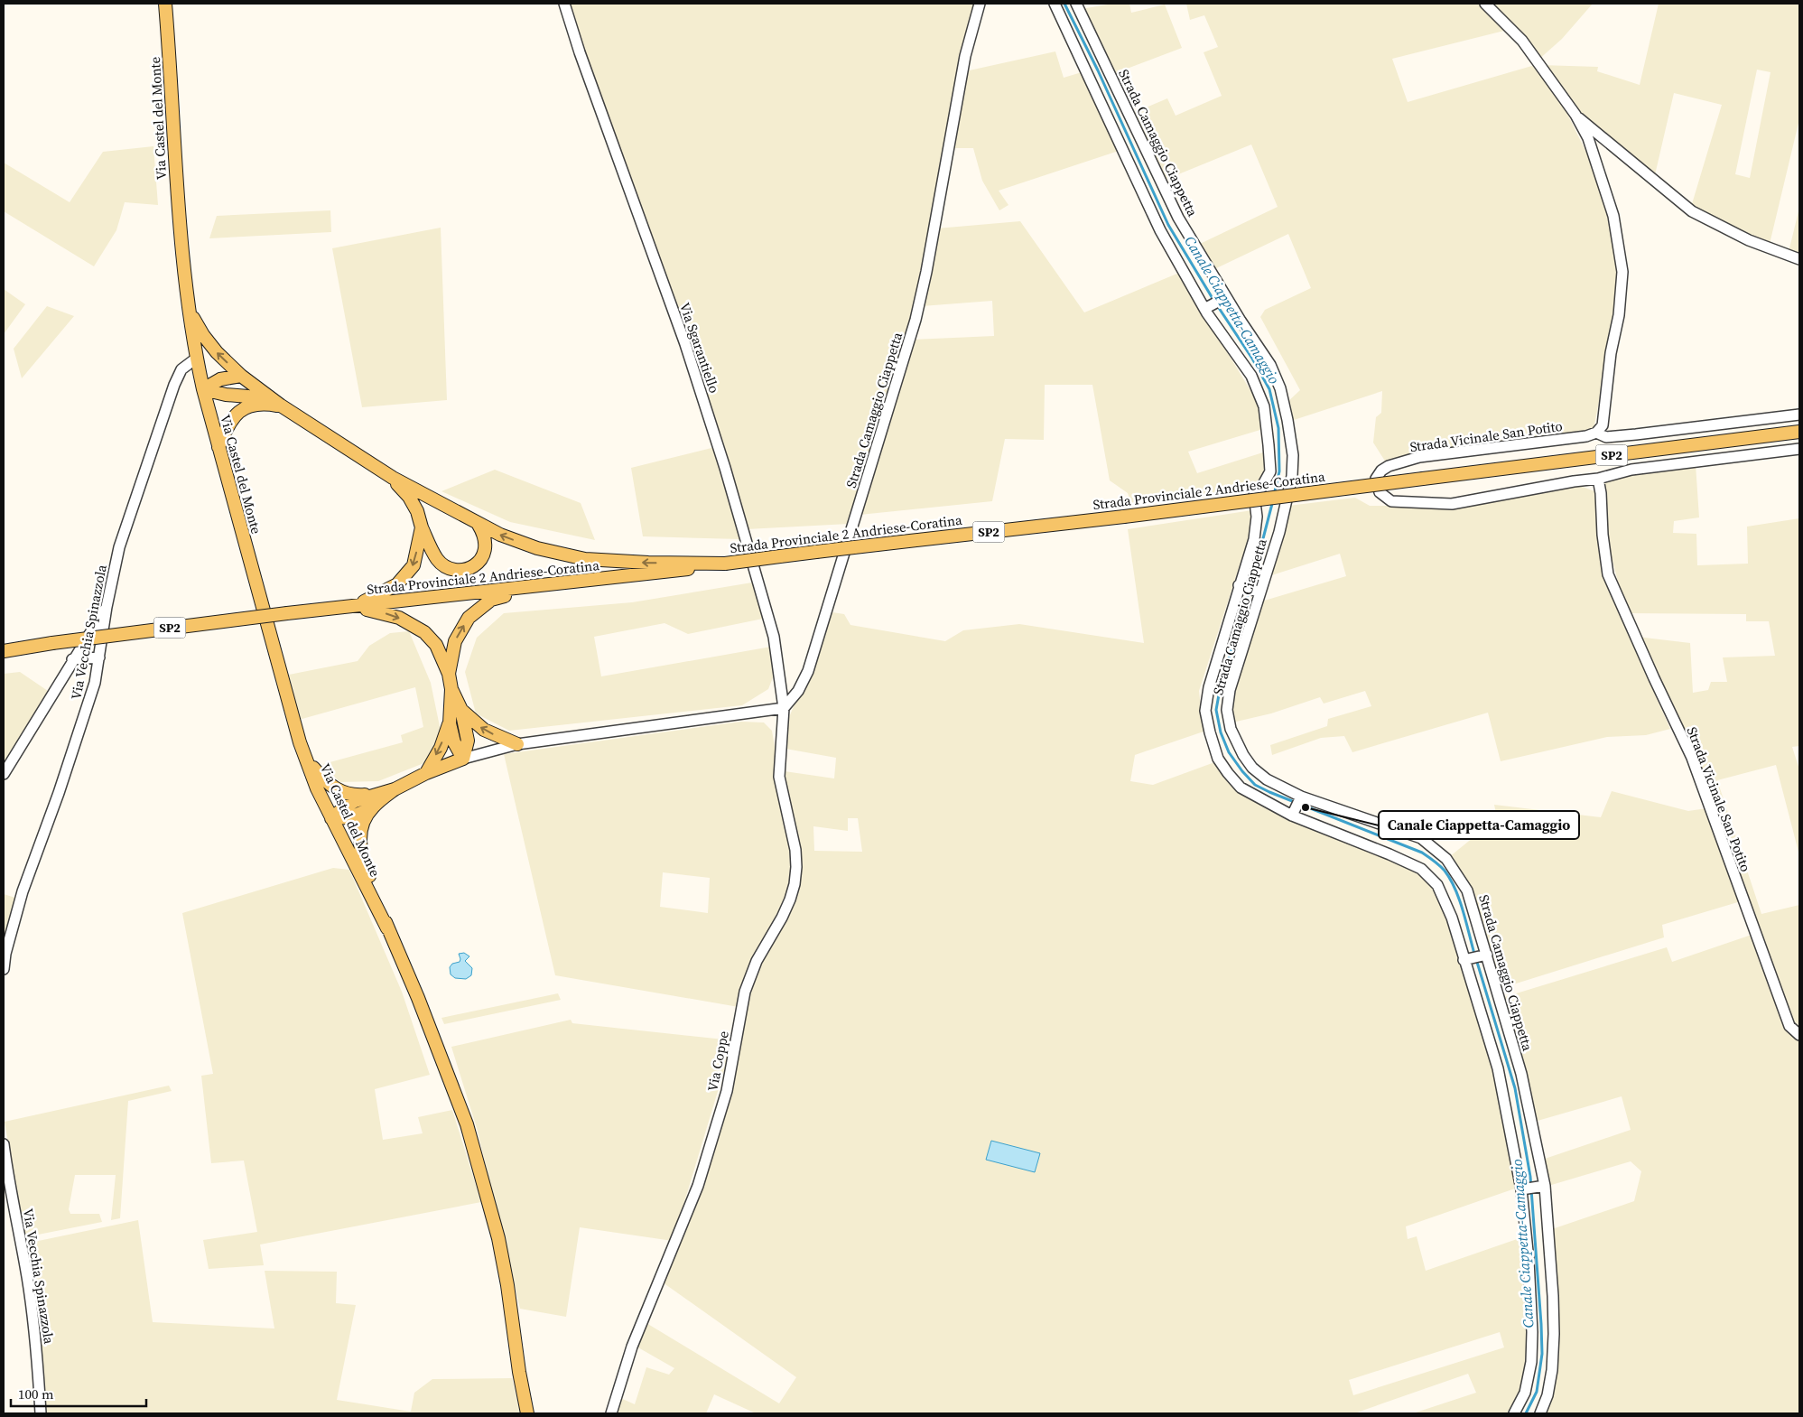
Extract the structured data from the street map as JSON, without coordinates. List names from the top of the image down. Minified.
{"streets":{"main road":["Via Castel del Monte","SP2","Strada Provinciale 2 Andriese-Coratina"],"street":["Strada Camaggio Ciappetta","Via Sgarantiello","Strada Vicinale San Potito","Via Vecchia Spinazzola","Via Coppe"]},"crossings":[["Via Castel del Monte","Via Vecchia Spinazzola"],["Strada Camaggio Ciappetta","Via Sgarantiello"],["Strada Camaggio Ciappetta","Via Coppe"],["Via Sgarantiello","Via Coppe"]],"water":["Canale Ciappetta-Camaggio"],"places":["Canale Ciappetta-Camaggio"],"scale_bar":"100 m"}
